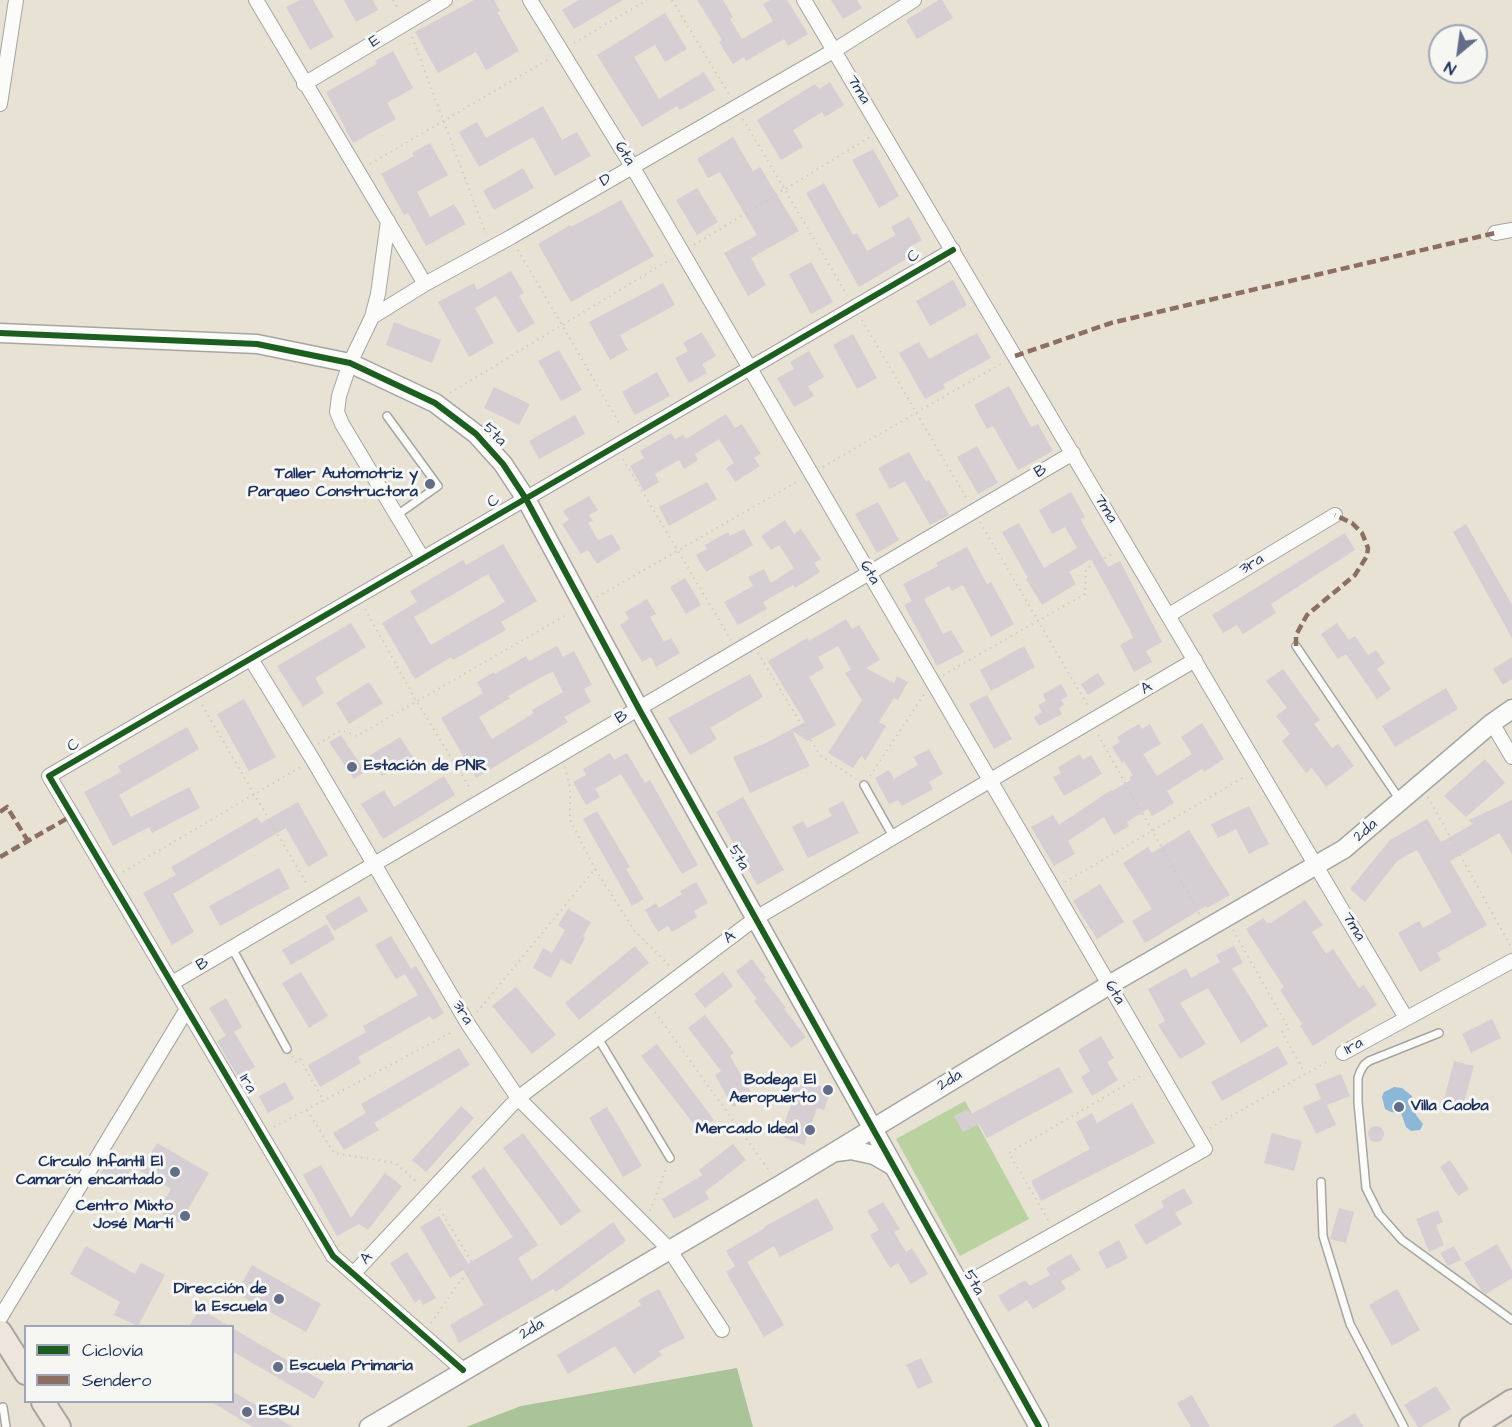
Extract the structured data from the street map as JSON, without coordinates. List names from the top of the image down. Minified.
{"streets":{"street":["E","7ma","6ta","D","C","5ta","B","3ra","A","2da","1ra"]},"crossings":[["7ma","D"],["7ma","C"],["7ma","B"],["7ma","3ra"],["7ma","A"],["7ma","2da"],["7ma","1ra"],["6ta","D"],["6ta","C"],["6ta","B"],["6ta","A"],["6ta","2da"],["6ta","1ra"],["C","5ta"],["C","3ra"],["C","1ra"],["5ta","B"],["5ta","A"],["5ta","2da"],["B","3ra"],["B","1ra"],["3ra","A"],["3ra","2da"],["A","1ra"],["2da","1ra"]],"places":["Taller Automotriz y Parqueo Constructora","Estación de PNR","Bodega El Aeropuerto","Villa Caoba","Mercado Ideal","Círculo Infantil El Camarón encantado","Centro Mixto José Martí","Dirección de la Escuela","Escuela Primaria","ESBU"],"legend":["Ciclovía","Sendero"],"north":"bottom left"}
